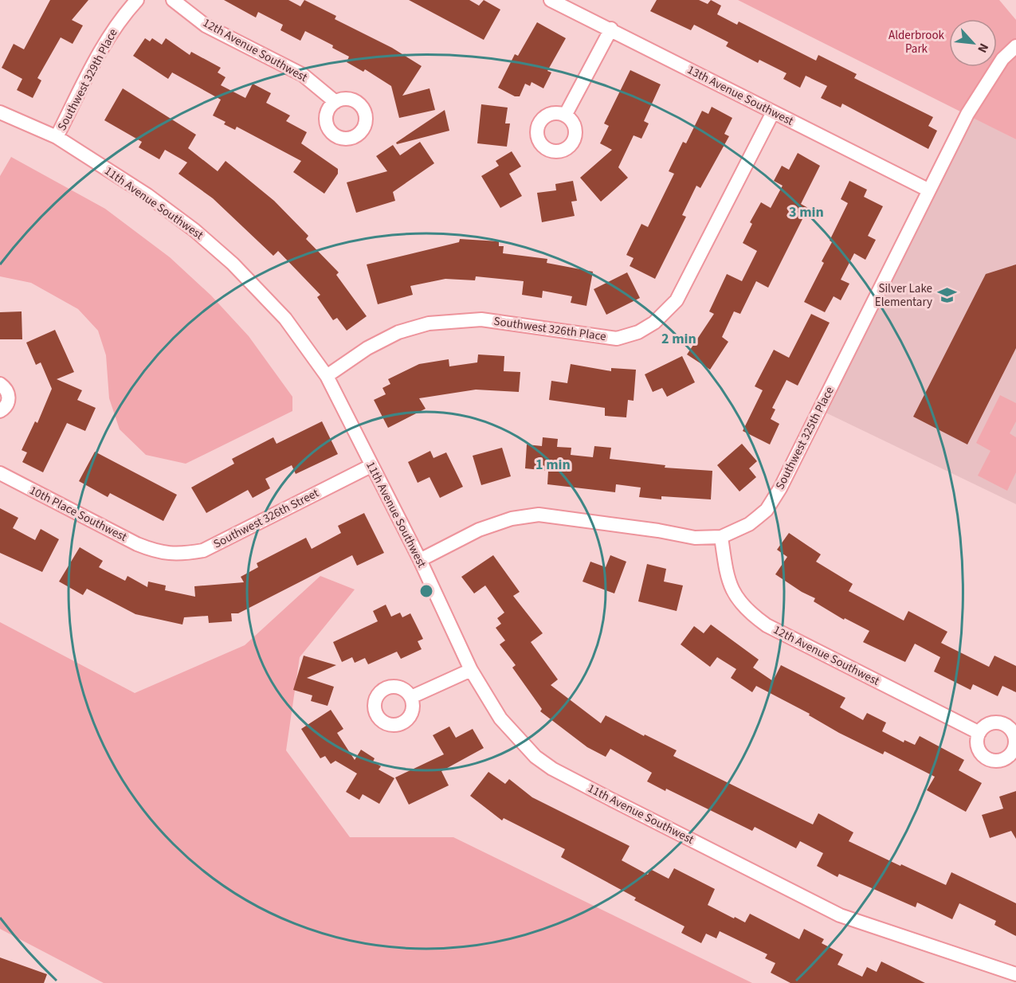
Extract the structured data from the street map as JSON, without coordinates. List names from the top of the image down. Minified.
{"streets":{"street":["12th Avenue Southwest","Southwest 329th Place","13th Avenue Southwest","11th Avenue Southwest","Southwest 326th Place","Southwest 325th Place","10th Place Southwest","Southwest 326th Street"]},"crossings":[["12th Avenue Southwest","Southwest 325th Place"],["Southwest 329th Place","11th Avenue Southwest"],["13th Avenue Southwest","Southwest 326th Place"],["13th Avenue Southwest","Southwest 325th Place"],["11th Avenue Southwest","Southwest 326th Place"],["11th Avenue Southwest","Southwest 325th Place"],["11th Avenue Southwest","Southwest 326th Street"],["10th Place Southwest","Southwest 326th Street"]],"parks":["Alderbrook Park"],"places":{"school or university":["Silver Lake Elementary"]},"north":"bottom right","rings":["3 min","2 min","1 min"]}
